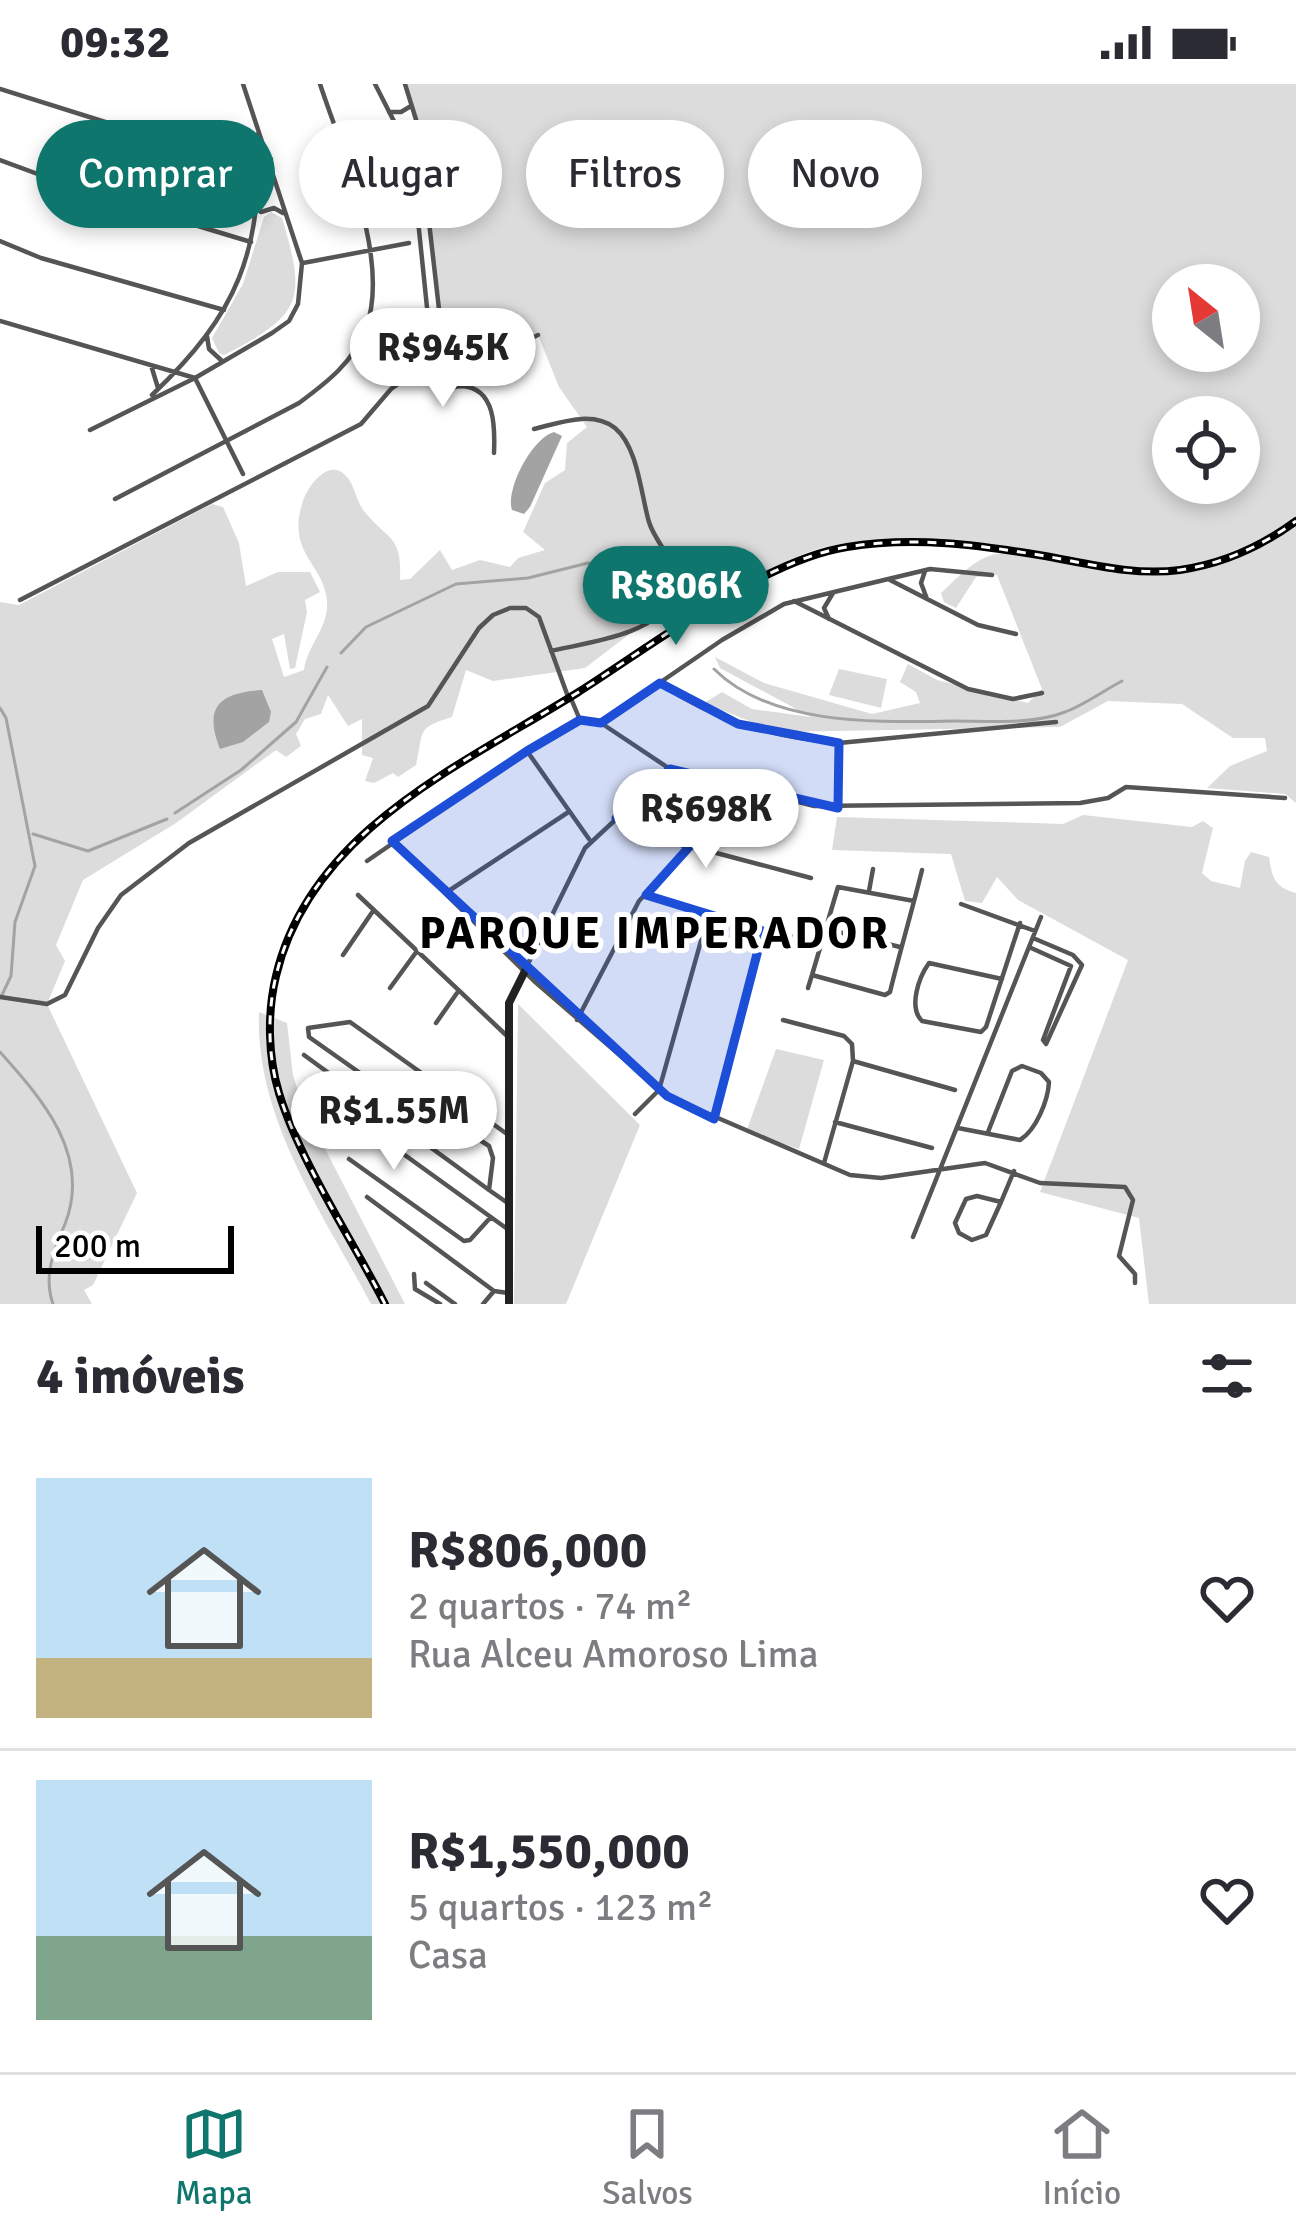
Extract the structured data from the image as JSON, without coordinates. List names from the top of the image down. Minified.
{"districts":["PARQUE IMPERADOR"],"scale_bar":"200 m","north":"top left","page":{"status":"09:32","chip":["Comprar","Alugar","Filtros","Novo"],"price":["R$945K","R$806K","R$698K","R$1.55M"],"scale":"200 m","heading":"4 imóveis","list":[{"name":"R$806,000","note":"2 quartos · 74 m² · Rua Alceu Amoroso Lima"},{"name":"R$1,550,000","note":"5 quartos · 123 m² · Casa"}],"tabs":["Mapa","Salvos","Início"]}}
